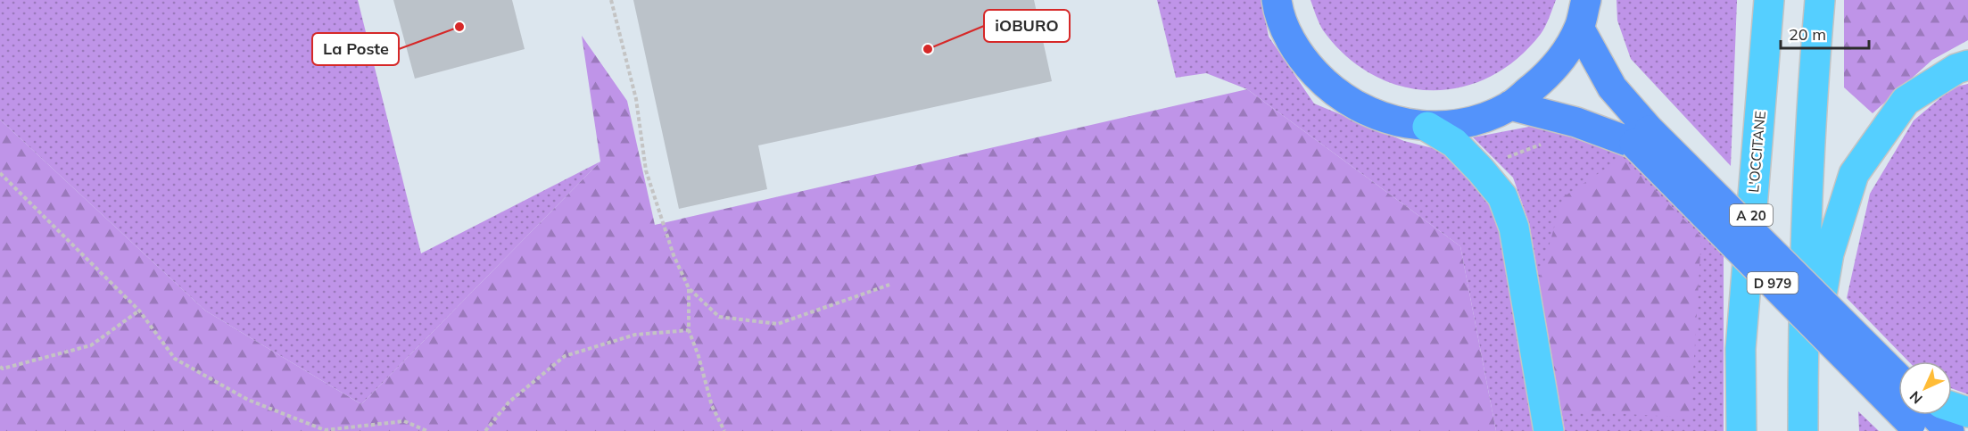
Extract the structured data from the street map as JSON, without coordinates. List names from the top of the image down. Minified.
{"streets":{"highway":["L'OCCITANE","A 20"],"main road":["D 979"]},"places":["La Poste","iOBURO"],"scale_bar":"20 m","north":"bottom left"}
